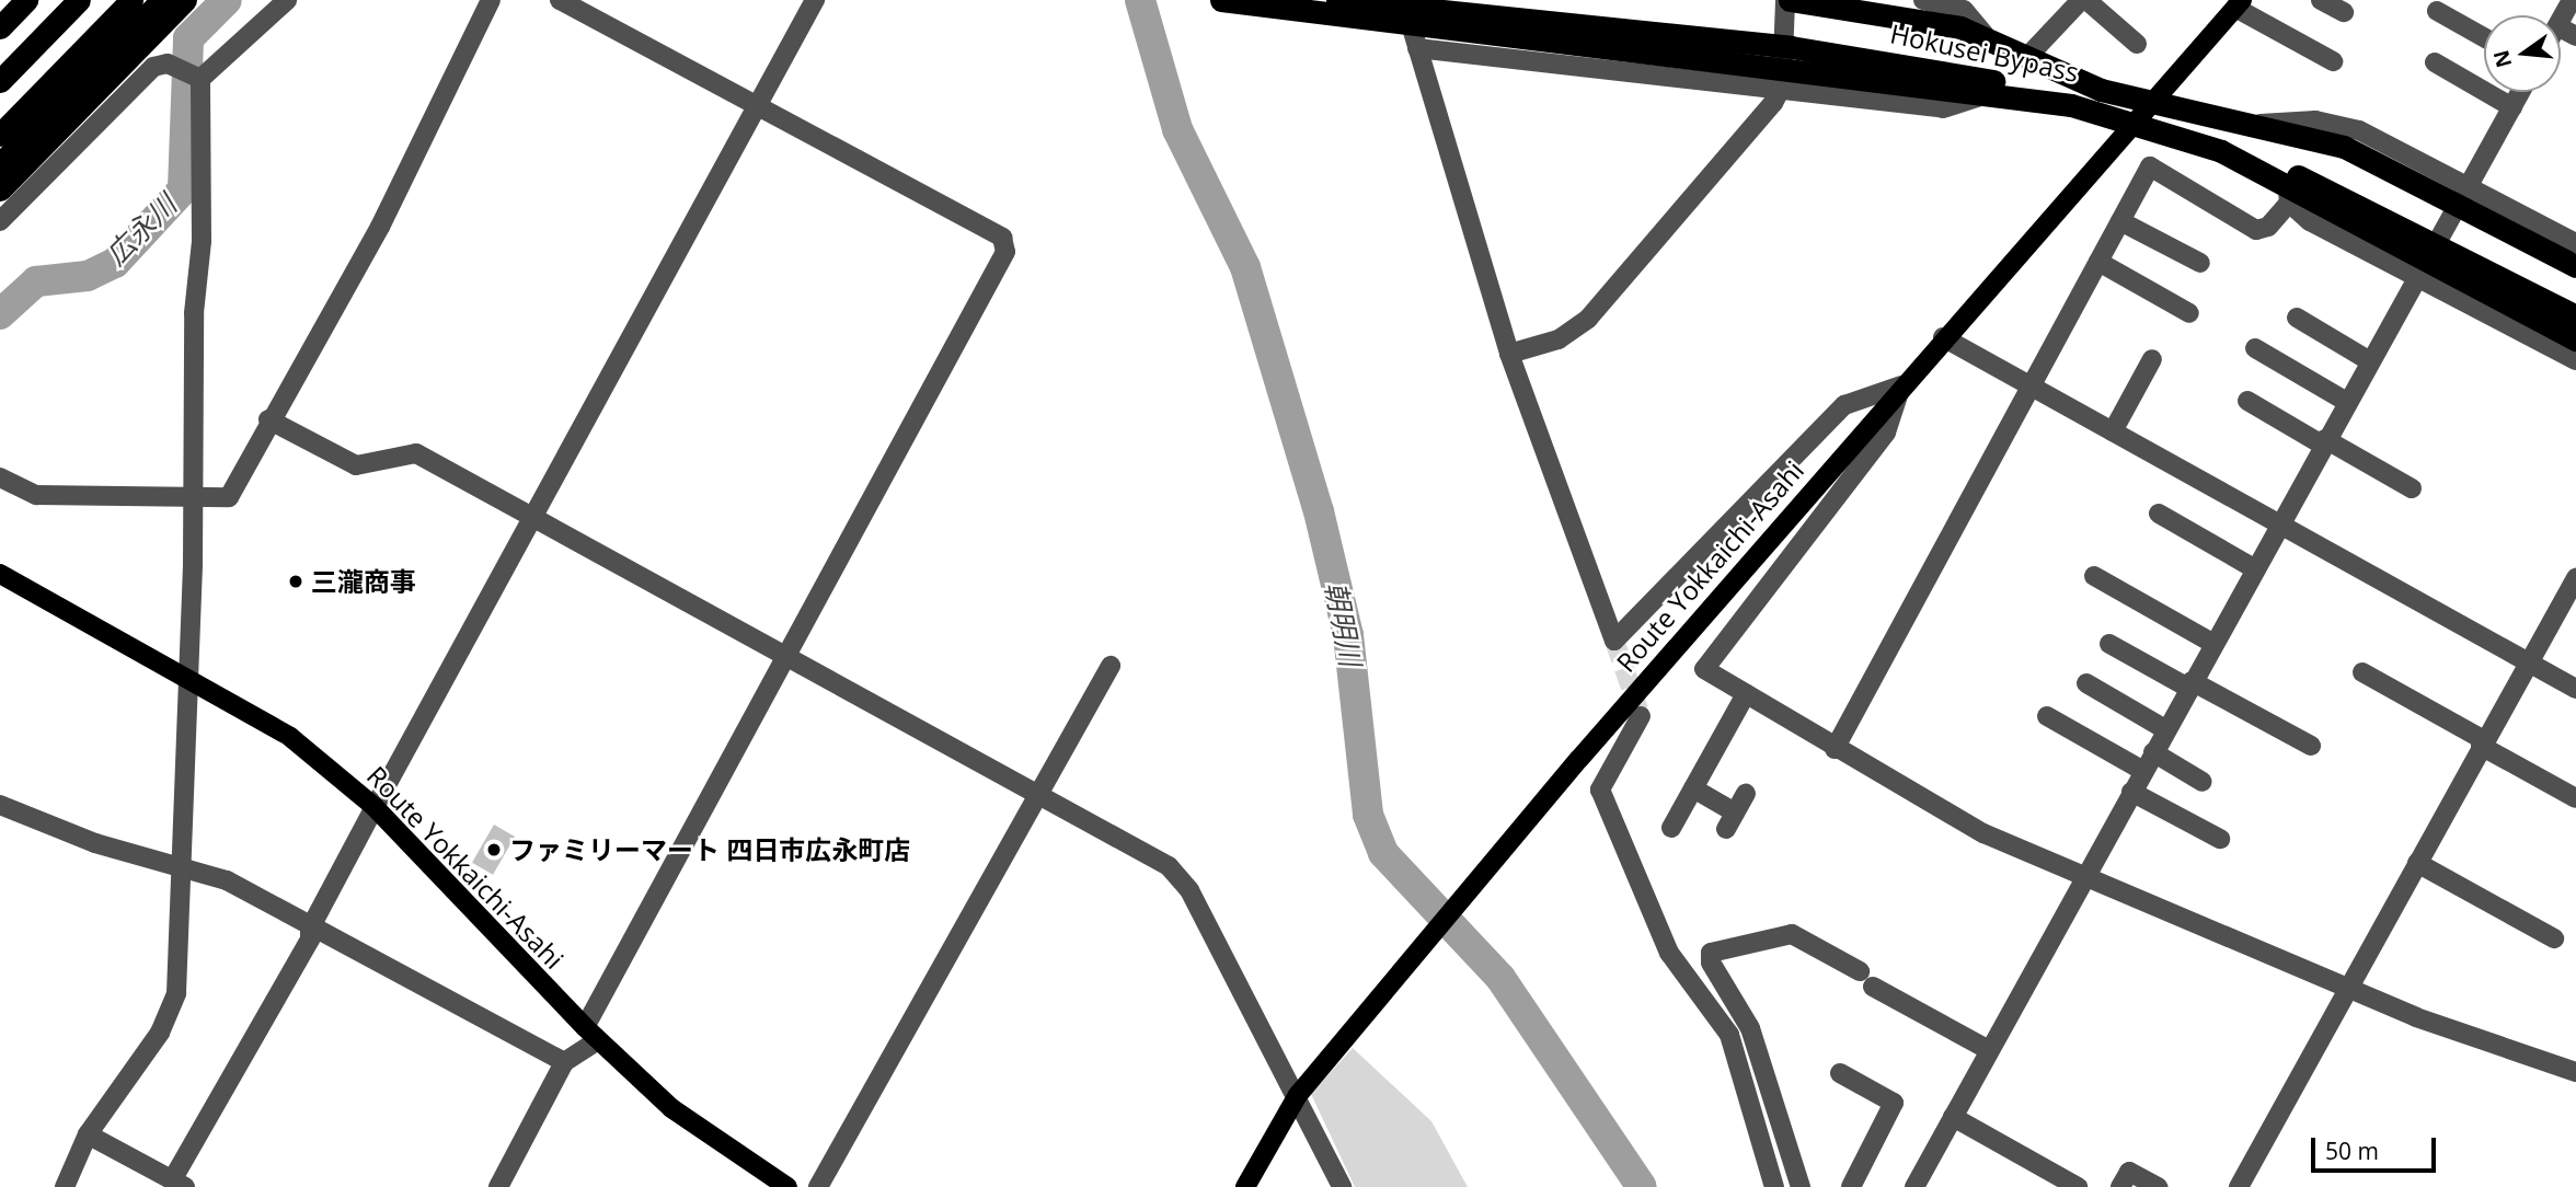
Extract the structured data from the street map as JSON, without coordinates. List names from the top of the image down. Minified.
{"streets":{"highway":["Hokusei Bypass"],"main road":["Route Yokkaichi-Asahi"]},"water":["広永川","朝明川"],"places":["三瀧商事","ファミリーマート 四日市広永町店"],"scale_bar":"50 m","north":"left"}
